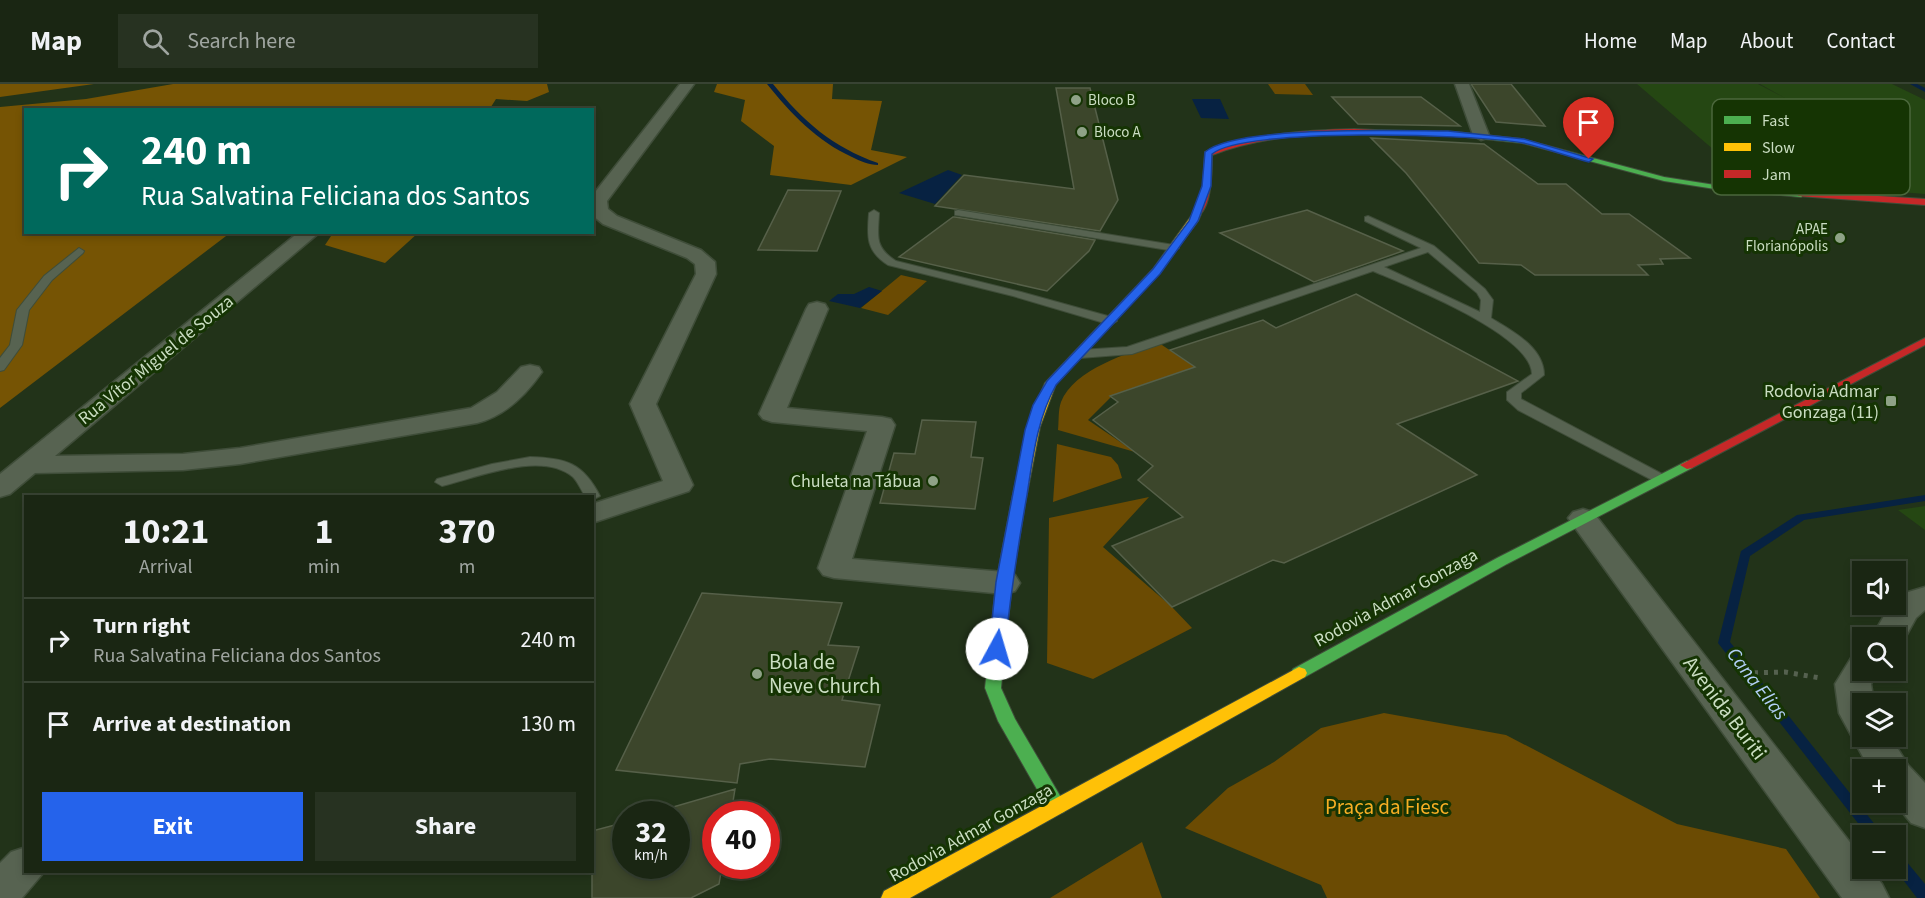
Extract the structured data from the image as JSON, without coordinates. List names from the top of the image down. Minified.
{"streets":{"street":["Rua Vítor Miguel de Souza","Rodovia Admar Gonzaga","Avenida Buriti"]},"crossings":[["Rodovia Admar Gonzaga","Avenida Buriti"]],"water":["Cana Elias"],"parks":["Praça da Fiesc"],"places":{"other":["Bloco B","Bloco A","APAE Florianópolis","Chuleta na Tábua","Bola de Neve Church"],"transit":["Rodovia Admar Gonzaga (11)"]},"legend":["Fast","Slow","Jam"],"page":{"header":"Map","search":"Search here","nav":["Home","Map","About","Contact"],"turn":["240 m","Rua Salvatina Feliciana dos Santos"],"eta":["10:21","Arrival","1","min","370","m"],"map_buttons":["+","−"],"list":[{"name":"Turn right","note":"Rua Salvatina Feliciana dos Santos","value":"240 m"},{"name":"Arrive at destination","value":"130 m"}],"buttons":["Exit","Share"],"speed":"32 km/h","limit":"40"}}
